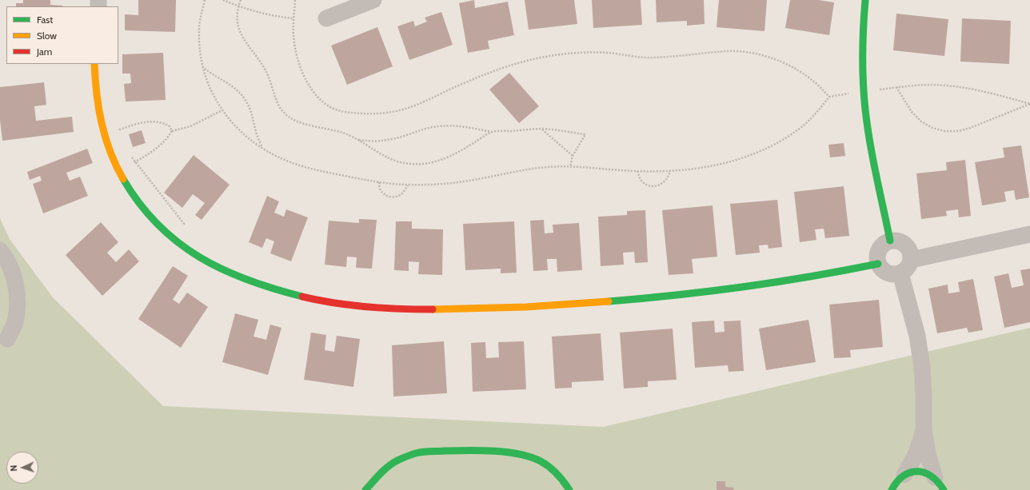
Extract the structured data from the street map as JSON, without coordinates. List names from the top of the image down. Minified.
{"legend":["Fast","Slow","Jam"],"north":"left"}
